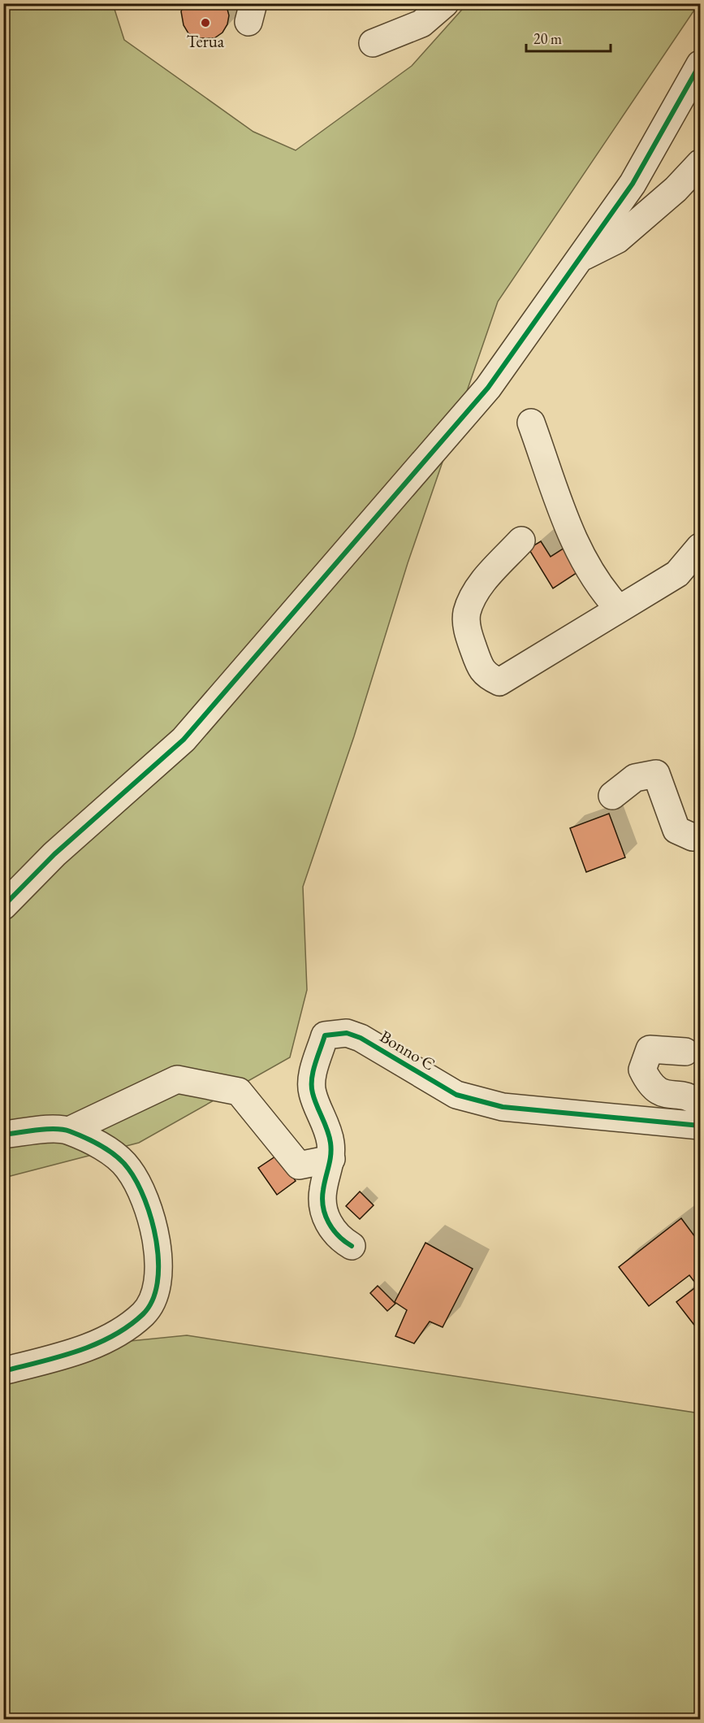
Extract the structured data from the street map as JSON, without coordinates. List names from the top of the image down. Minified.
{"streets":{"street":["Bonno C"]},"places":["Terua"],"scale_bar":"20 m"}
